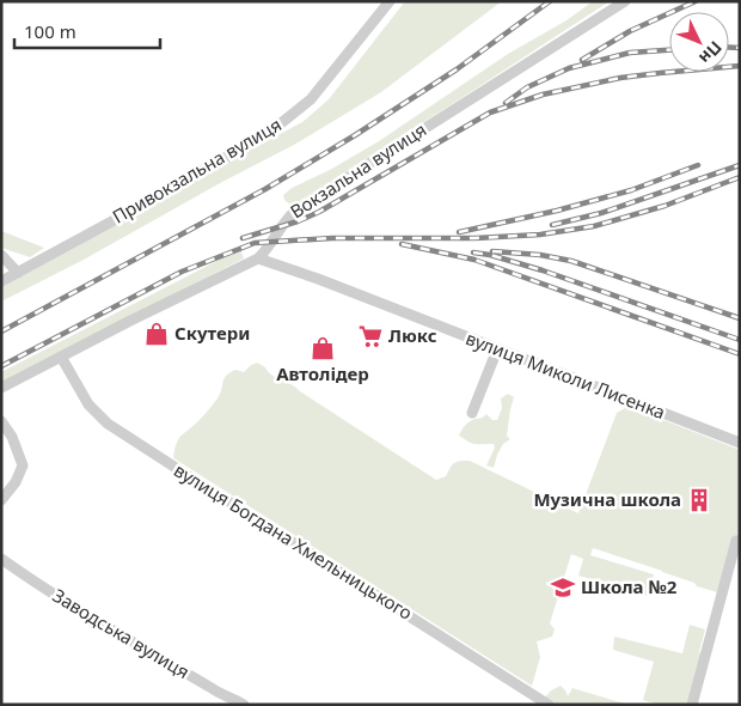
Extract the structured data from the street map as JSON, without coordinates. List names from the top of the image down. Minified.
{"streets":{"street":["Привокзальна вулиця","Вокзальна вулиця","вулиця Миколи Лисенка","вулиця Богдана Хмельницького","Заводська вулиця"]},"crossings":[["Вокзальна вулиця","вулиця Миколи Лисенка"],["Вокзальна вулиця","вулиця Богдана Хмельницького"]],"places":{"shop":["Скутери","Автолідер"],"supermarket":["Люкс"],"building":["Музична школа"],"school or university":["Школа №2"]},"scale_bar":"100 m","north":"bottom right"}
